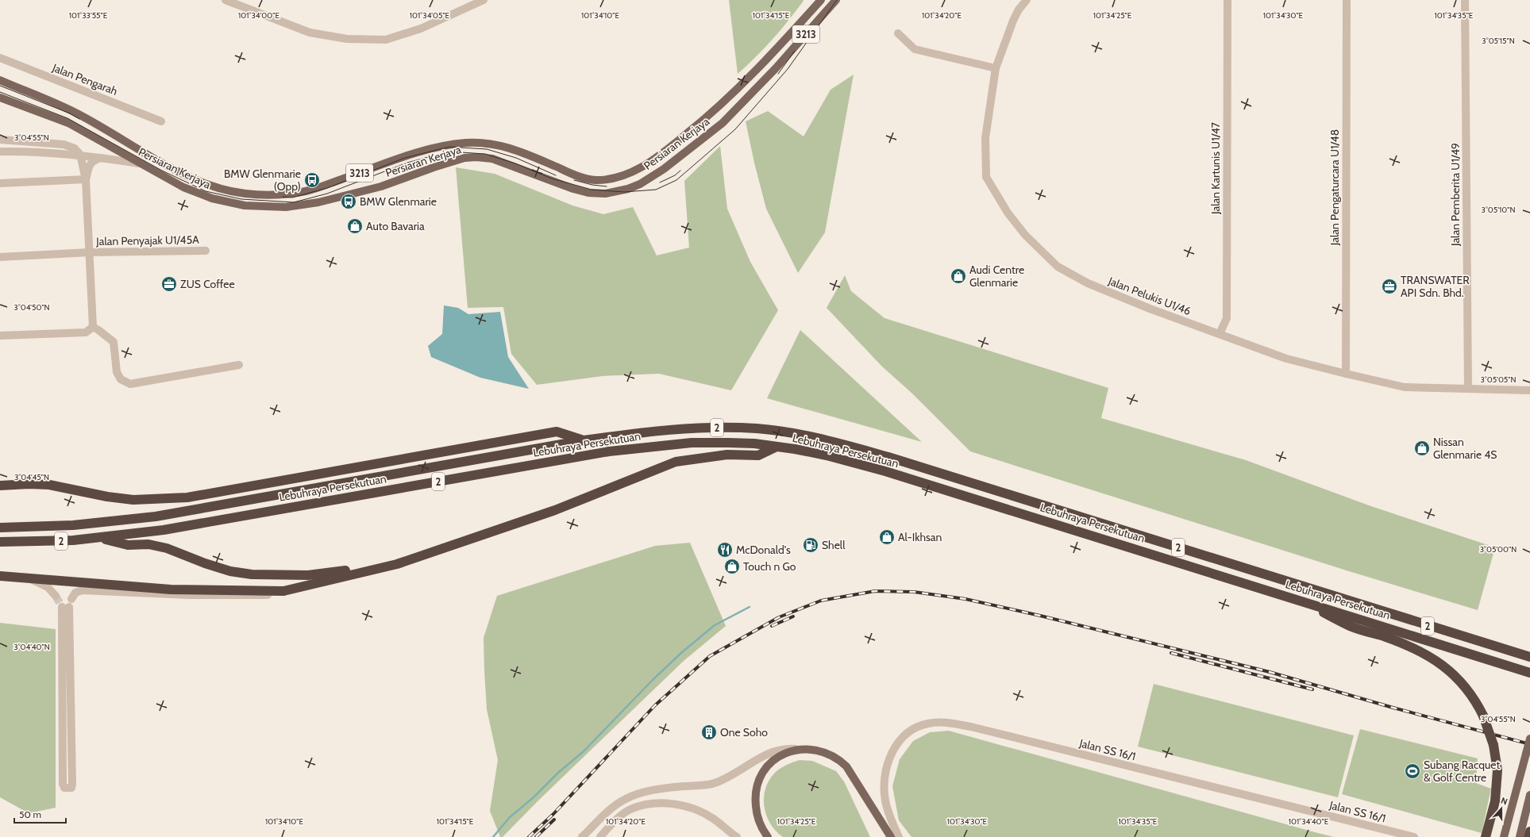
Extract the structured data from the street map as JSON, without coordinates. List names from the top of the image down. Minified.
{"streets":{"highway":["2","Lebuhraya Persekutuan"],"main road":["3213","Persiaran Kerjaya"],"street":["Jalan Pengarah","Jalan Kartunis U1/47","Jalan Pengaturcara U1/48","Jalan Pemberita U1/49","Jalan Penyajak U1/45A","Jalan Pelukis U1/46","Jalan SS 16/1"]},"crossings":[["Jalan Kartunis U1/47","Jalan Pelukis U1/46"],["Jalan Pengaturcara U1/48","Jalan Pelukis U1/46"],["Jalan Pemberita U1/49","Jalan Pelukis U1/46"]],"places":{"bus stop":["BMW Glenmarie (Opp)","BMW Glenmarie"],"shop":["Auto Bavaria","Audi Centre Glenmarie","Nissan Glenmarie 4S","Al-Ikhsan","Touch n Go"],"office":["ZUS Coffee","TRANSWATER API Sdn. Bhd."],"fuel station":["Shell"],"restaurant":["McDonald's"],"building":["One Soho"],"sports":["Subang Racquet & Golf Centre"]},"scale_bar":"50 m","north":"top","coordinates":["101°33'55\"E","101°34'05\"E","101°34'10\"E","101°34'15\"E","101°34'20\"E","101°34'25\"E","101°34'35\"E","101°34'00\"E","101°34'30\"E","3°05'15\"N","3°04'55\"N","3°05'10\"N","3°04'50\"N","3°05'05\"N","3°04'45\"N","3°05'00\"N","3°04'40\"N","101°34'40\"E"]}
